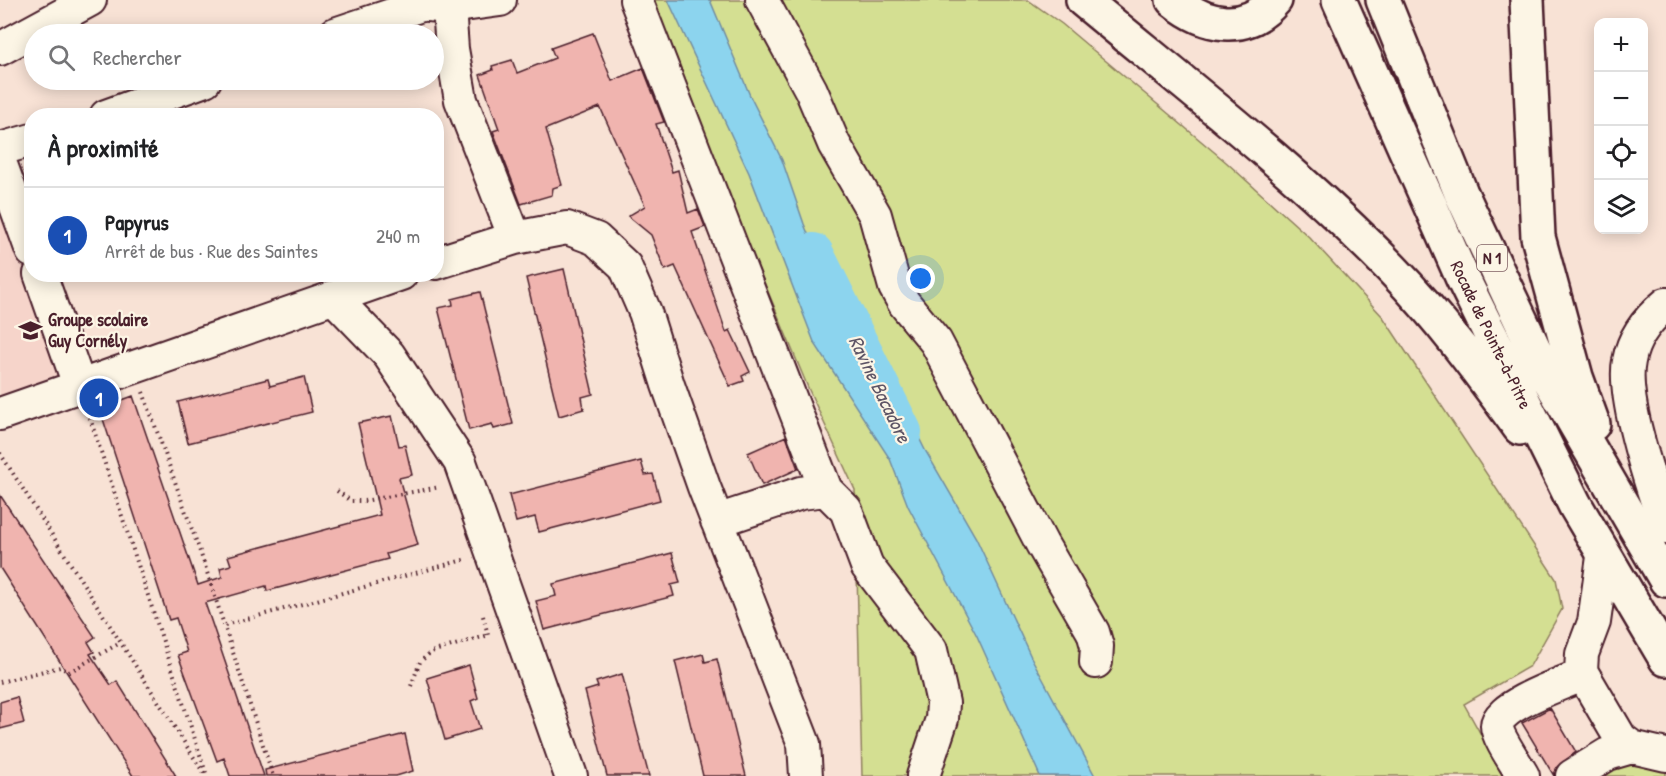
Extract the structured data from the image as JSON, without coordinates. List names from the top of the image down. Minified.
{"streets":{"highway":["N 1","Rocade de Pointe-à-Pitre"]},"water":["Ravine Bacadore"],"places":{"school or university":["Groupe scolaire Guy Cornély"]},"page":{"map_buttons":["+","−"],"search":"Rechercher","heading":"À proximité","list":[{"mark":"1","name":"Papyrus","note":"Arrêt de bus · Rue des Saintes","value":"240 m"}],"pins":"1"}}
